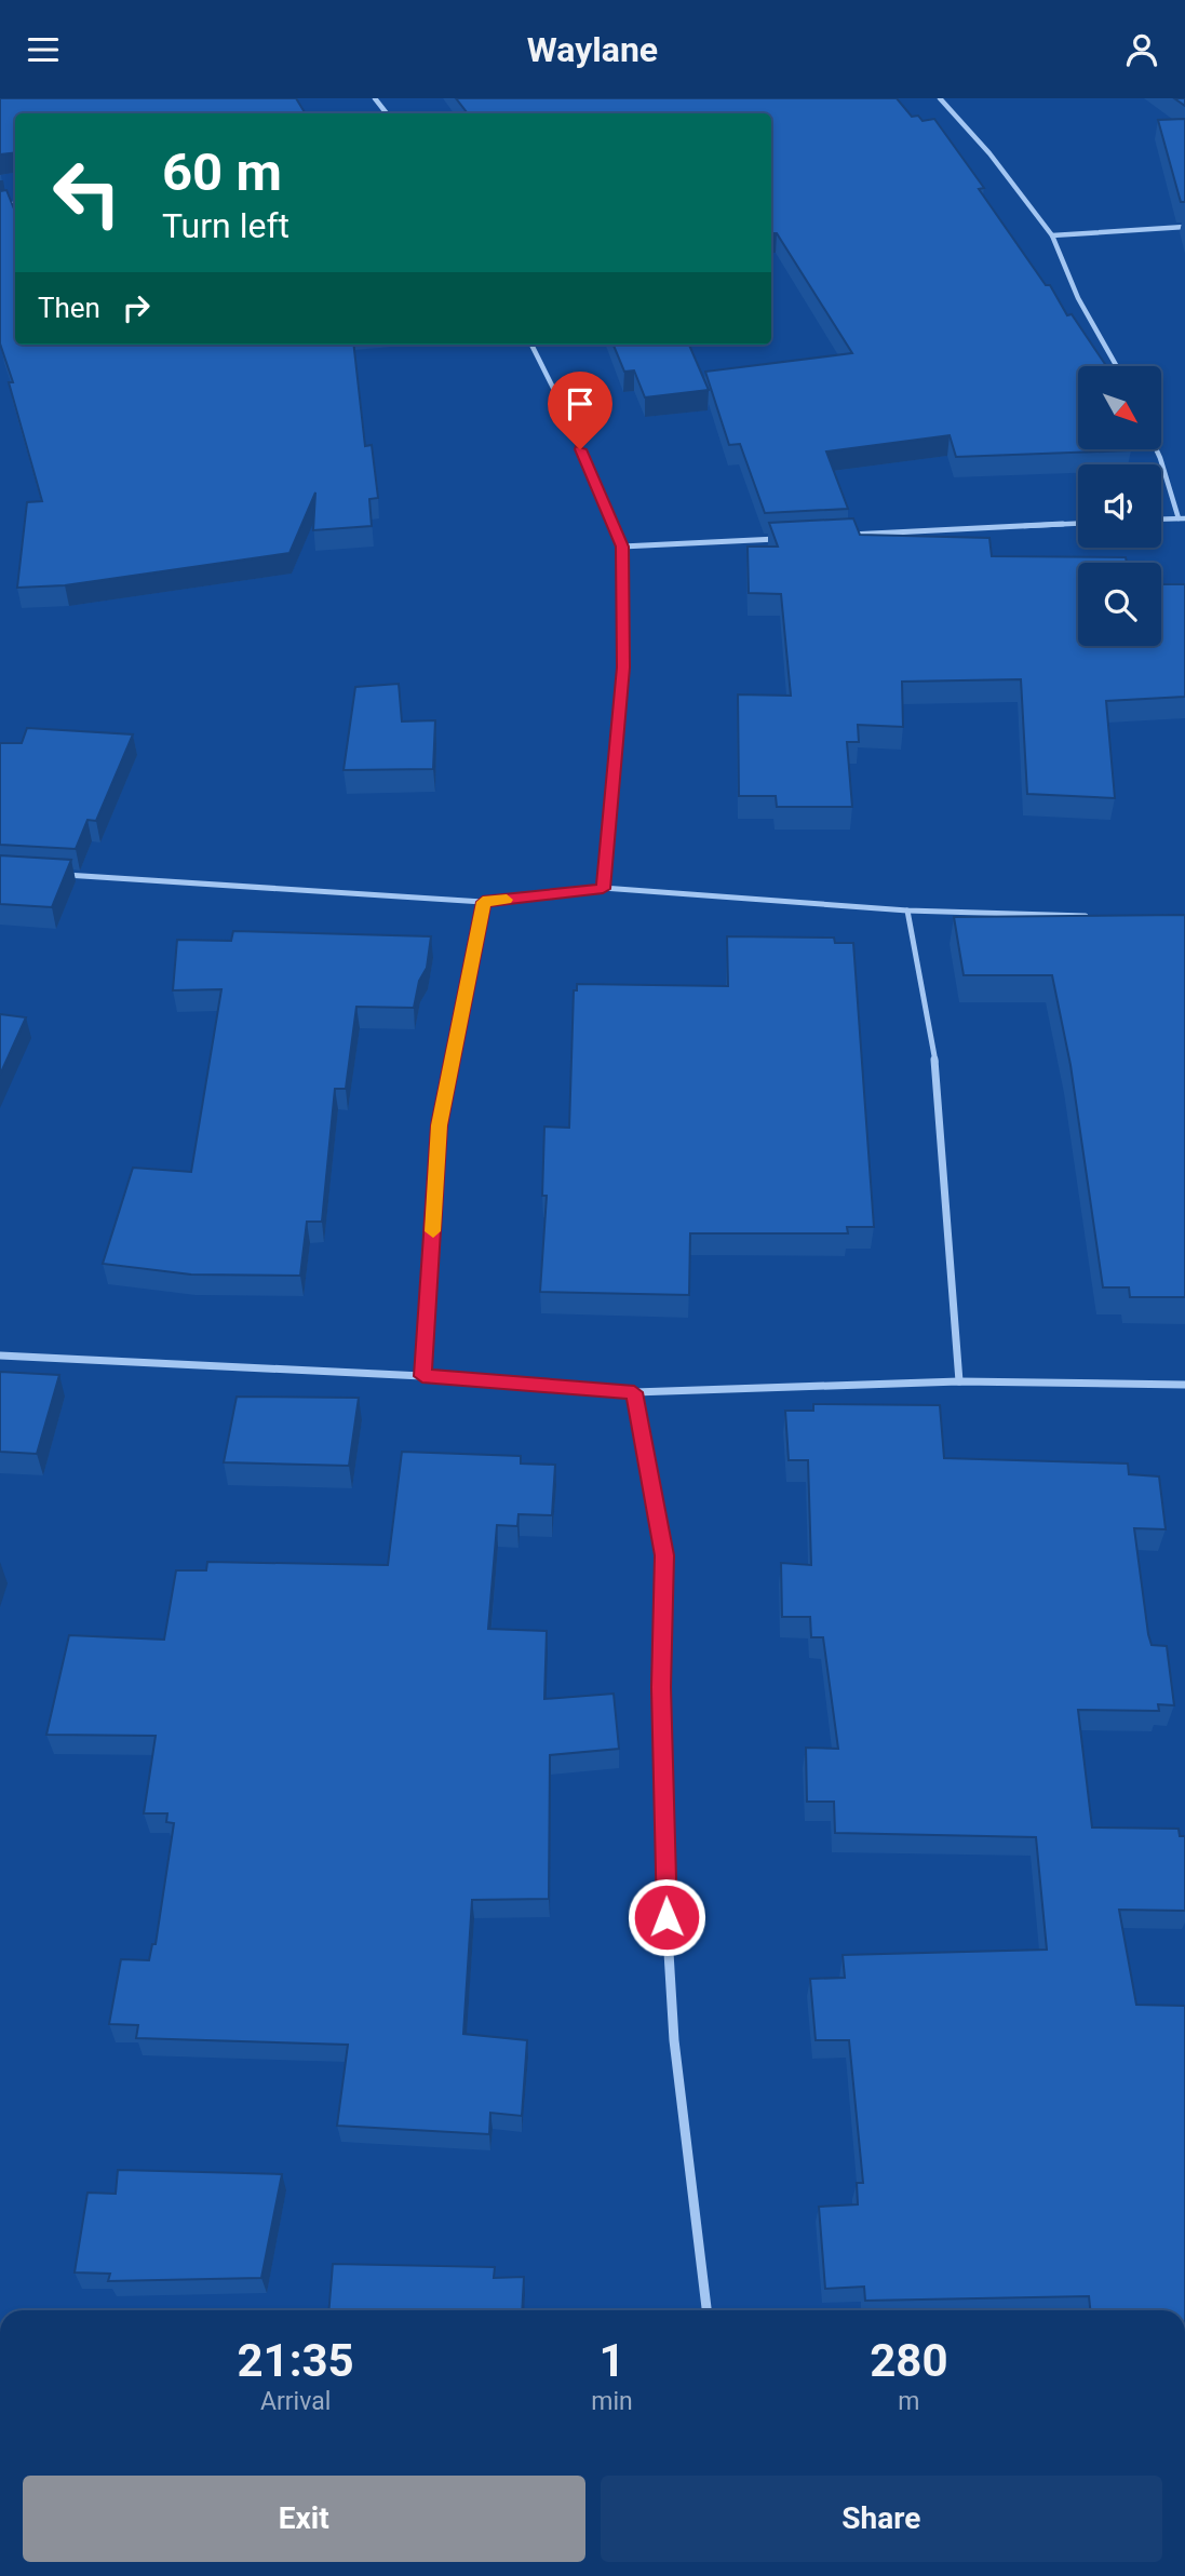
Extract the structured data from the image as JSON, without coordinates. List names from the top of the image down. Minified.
{"north":"bottom right","page":{"header":"Waylane","turn":["60 m","Turn left"],"then":"Then","eta":["21:35","Arrival","1","min","280","m"],"buttons":["Exit","Share"]}}
